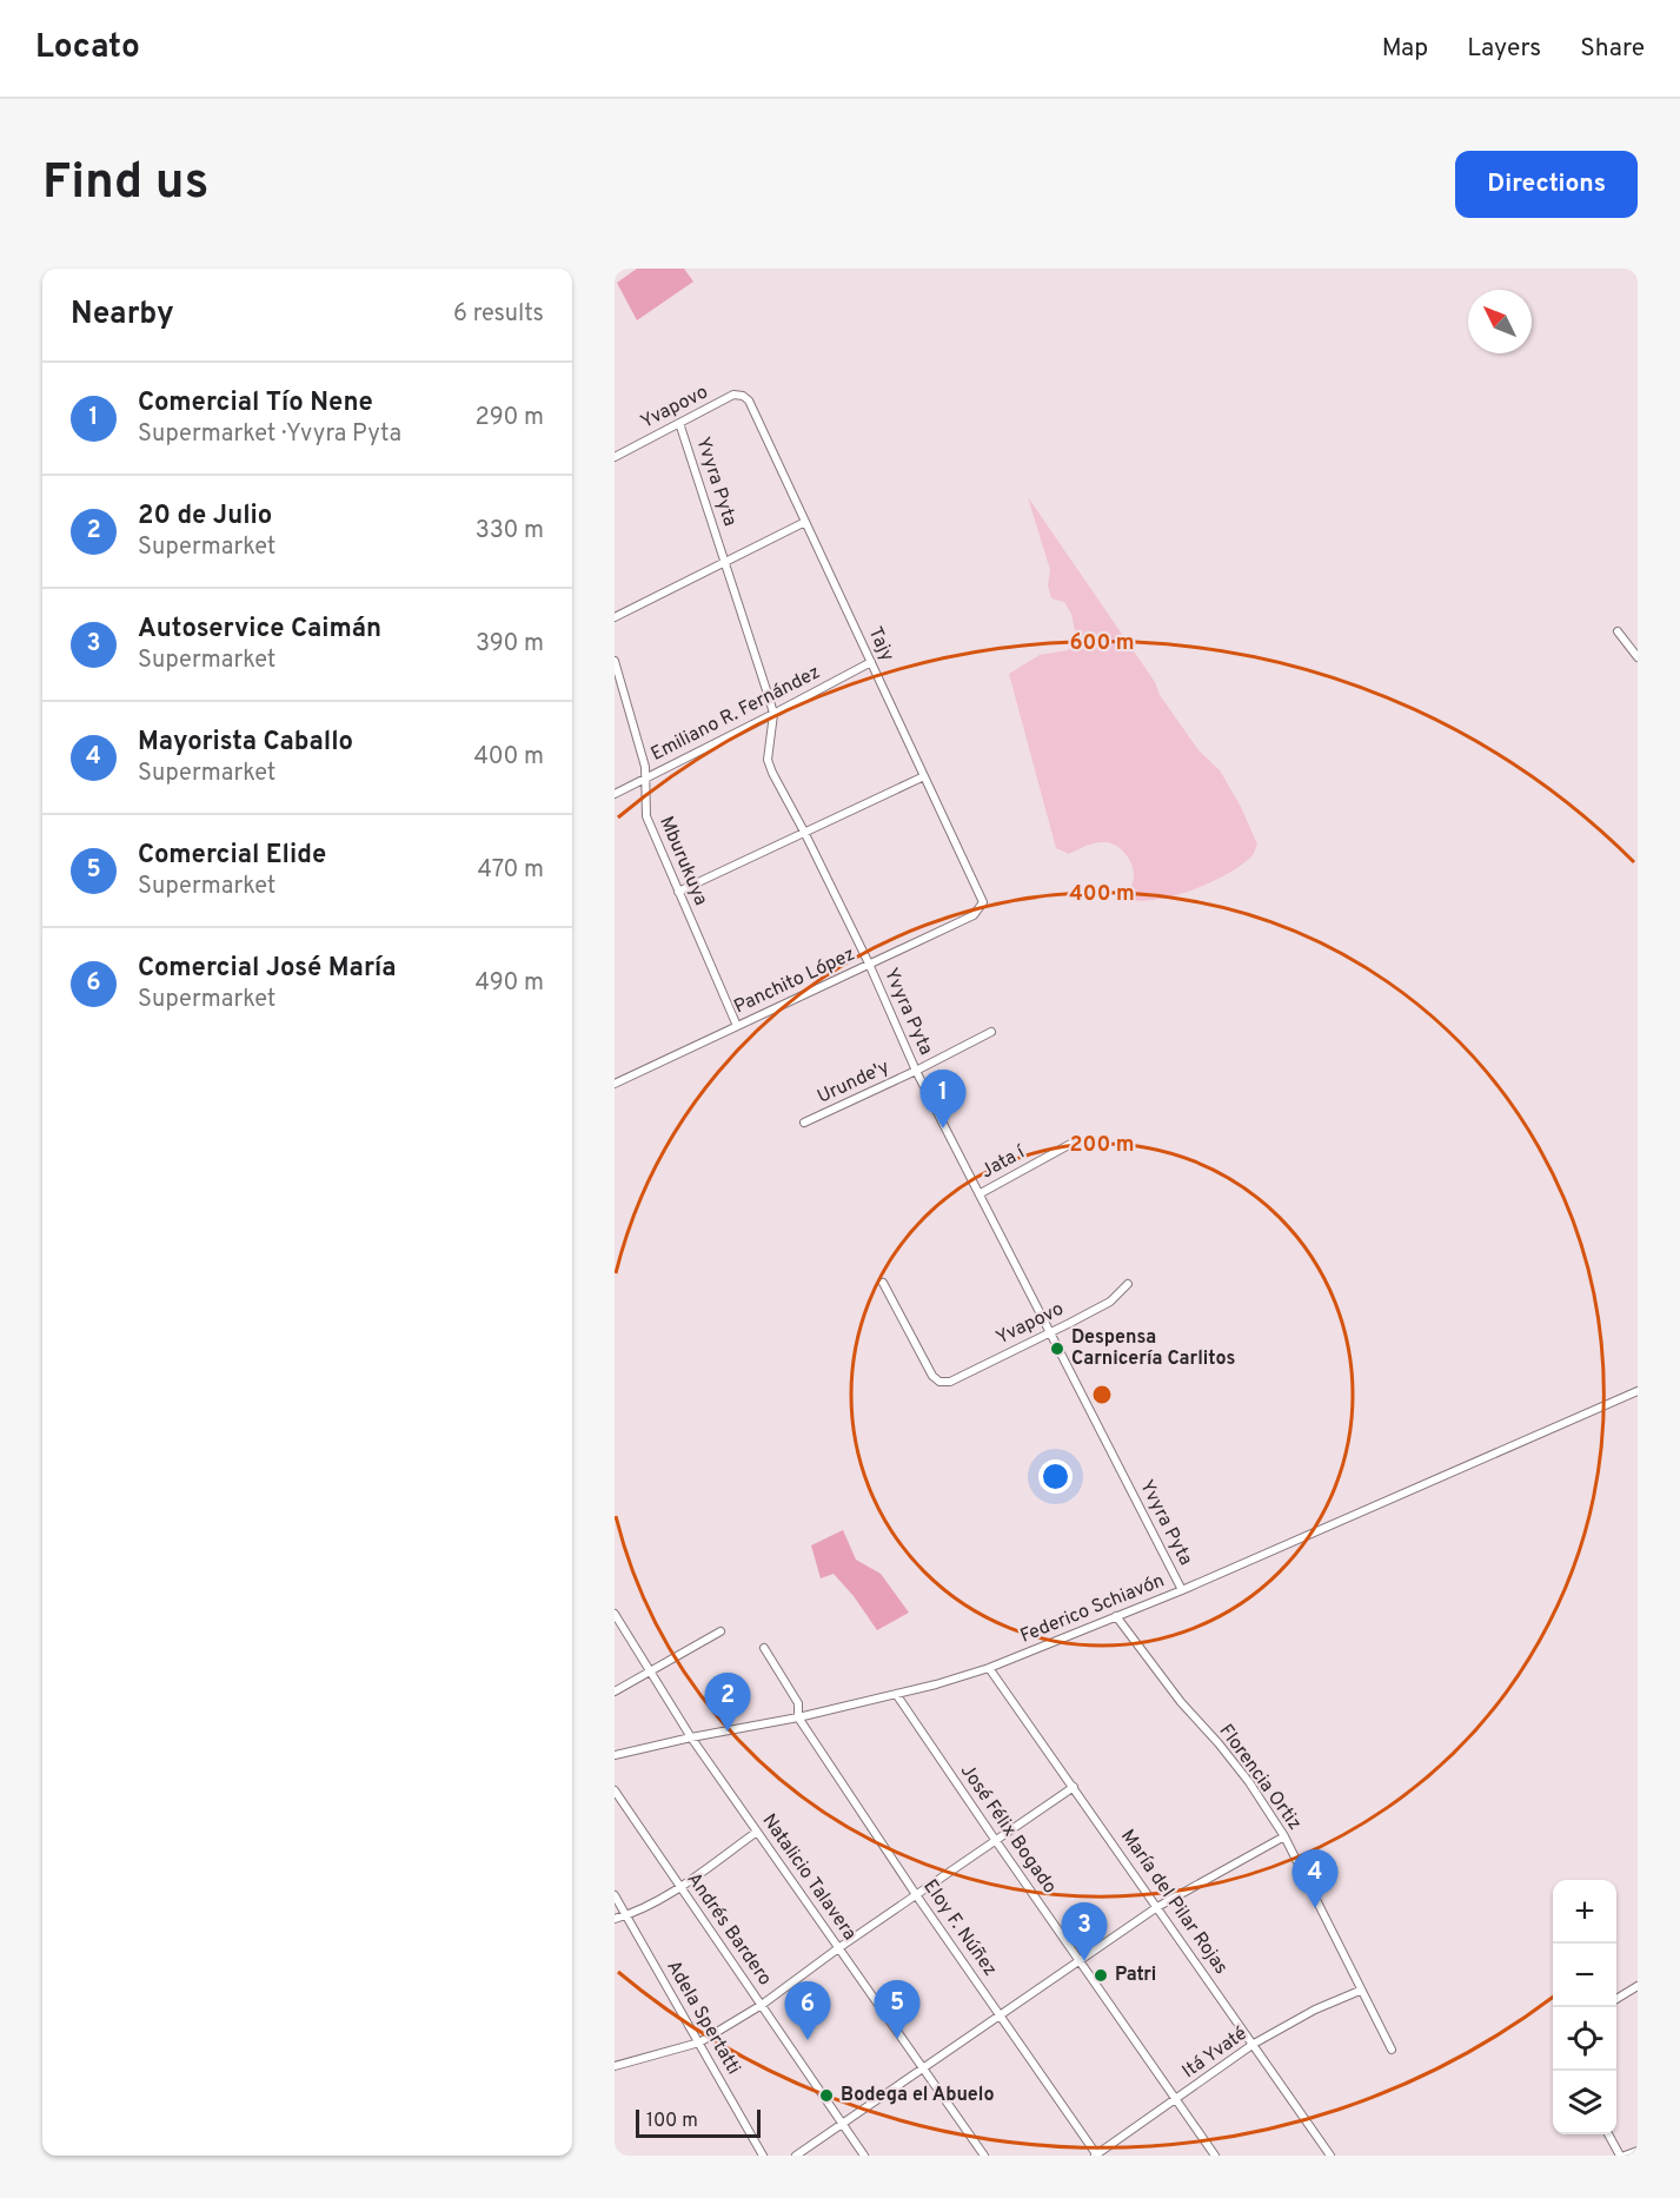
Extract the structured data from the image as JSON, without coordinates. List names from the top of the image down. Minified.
{"streets":{"street":["Yvapovo","Yvyra Pyta","Tajy","Emiliano R. Fernández","Mburukuya","Panchito López","Urunde'y","Jata í","Federico Schiavón","Florencia Ortiz","José Félix Bogado","Natalicio Talavera","María del Pilar Rojas","Eloy F. Núñez","Andrés Bardero","Adela Spertatti","Itá Yvaté"]},"crossings":[["Yvapovo","Yvyra Pyta"],["Yvapovo","Tajy"],["Yvyra Pyta","Emiliano R. Fernández"],["Yvyra Pyta","Panchito López"],["Yvyra Pyta","Urunde'y"],["Yvyra Pyta","Jata í"],["Yvyra Pyta","Federico Schiavón"],["Tajy","Emiliano R. Fernández"],["Tajy","Panchito López"],["Emiliano R. Fernández","Mburukuya"],["Mburukuya","Panchito López"],["Federico Schiavón","Florencia Ortiz"],["Federico Schiavón","José Félix Bogado"],["Federico Schiavón","Natalicio Talavera"],["Federico Schiavón","María del Pilar Rojas"],["Federico Schiavón","Eloy F. Núñez"],["Florencia Ortiz","Itá Yvaté"],["José Félix Bogado","Itá Yvaté"],["María del Pilar Rojas","Itá Yvaté"],["Eloy F. Núñez","Itá Yvaté"]],"places":["Despensa Carnicería Carlitos","Patri","Bodega el Abuelo"],"scale_bar":"100 m","north":"top left","page":{"header":"Locato","nav":["Map","Layers","Share"],"buttons":"Directions","title":"Find us","heading":["Nearby","6 results"],"list":[{"mark":"1","name":"Comercial Tío Nene","note":"Supermarket · Yvyra Pyta","value":"290 m"},{"mark":"2","name":"20 de Julio","note":"Supermarket","value":"330 m"},{"mark":"3","name":"Autoservice Caimán","note":"Supermarket","value":"390 m"},{"mark":"4","name":"Mayorista Caballo","note":"Supermarket","value":"400 m"},{"mark":"5","name":"Comercial Elide","note":"Supermarket","value":"470 m"},{"mark":"6","name":"Comercial José María","note":"Supermarket","value":"490 m"}],"pins":["1","2","4","3","5","6"],"map_buttons":["+","−"],"scale":"100 m"},"rings":["600 m","400 m","200 m"]}
